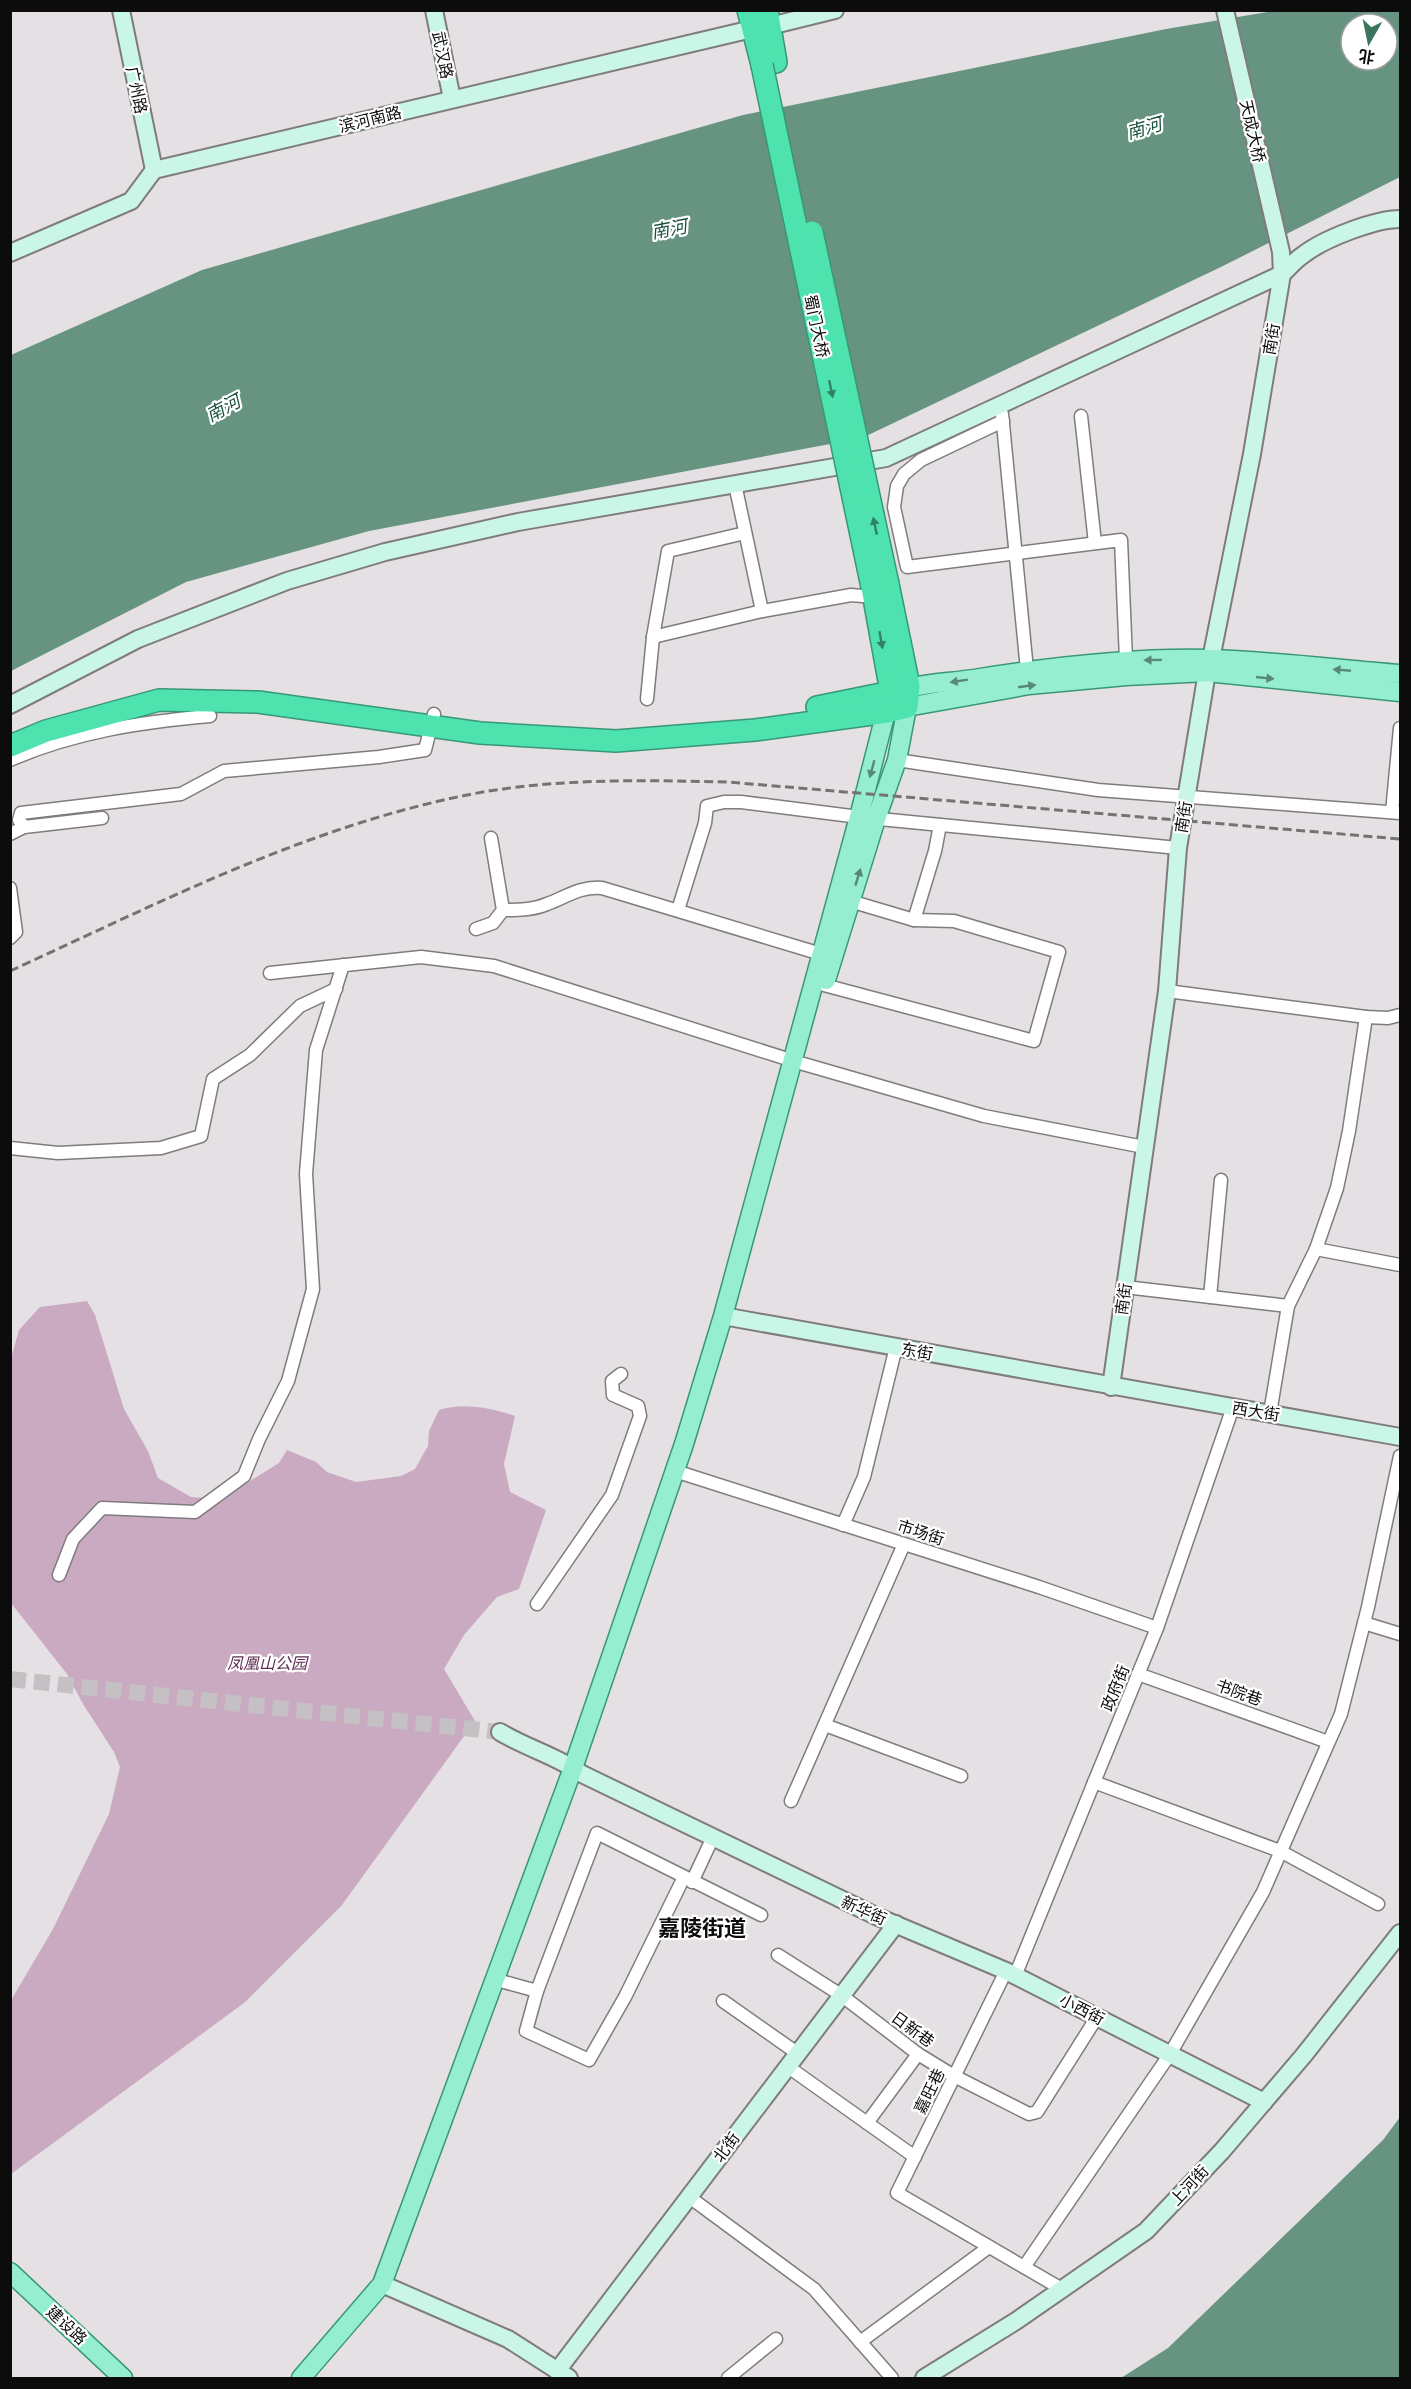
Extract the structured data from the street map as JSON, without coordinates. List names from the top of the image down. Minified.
{"streets":{"highway":["蜀门大桥"],"main road":["建设路"],"street":["武汉路","广州路","滨河南路","天成大桥","南街","东街","西大街","市场街","政府街","书院巷","新华街","小西街","日新巷","嘉旺巷","北街","上河街"]},"crossings":[["武汉路","滨河南路"],["广州路","滨河南路"],["滨河南路","蜀门大桥"],["天成大桥","南街"],["南街","东街"],["南街","西大街"],["东街","西大街"],["西大街","政府街"],["市场街","政府街"],["政府街","书院巷"],["政府街","小西街"],["政府街","嘉旺巷"],["新华街","小西街"],["新华街","北街"],["小西街","日新巷"],["小西街","嘉旺巷"],["小西街","北街"],["小西街","上河街"],["日新巷","嘉旺巷"],["日新巷","北街"]],"districts":["嘉陵街道"],"water":["南河"],"parks":["凤凰山公园"],"north":"bottom"}
